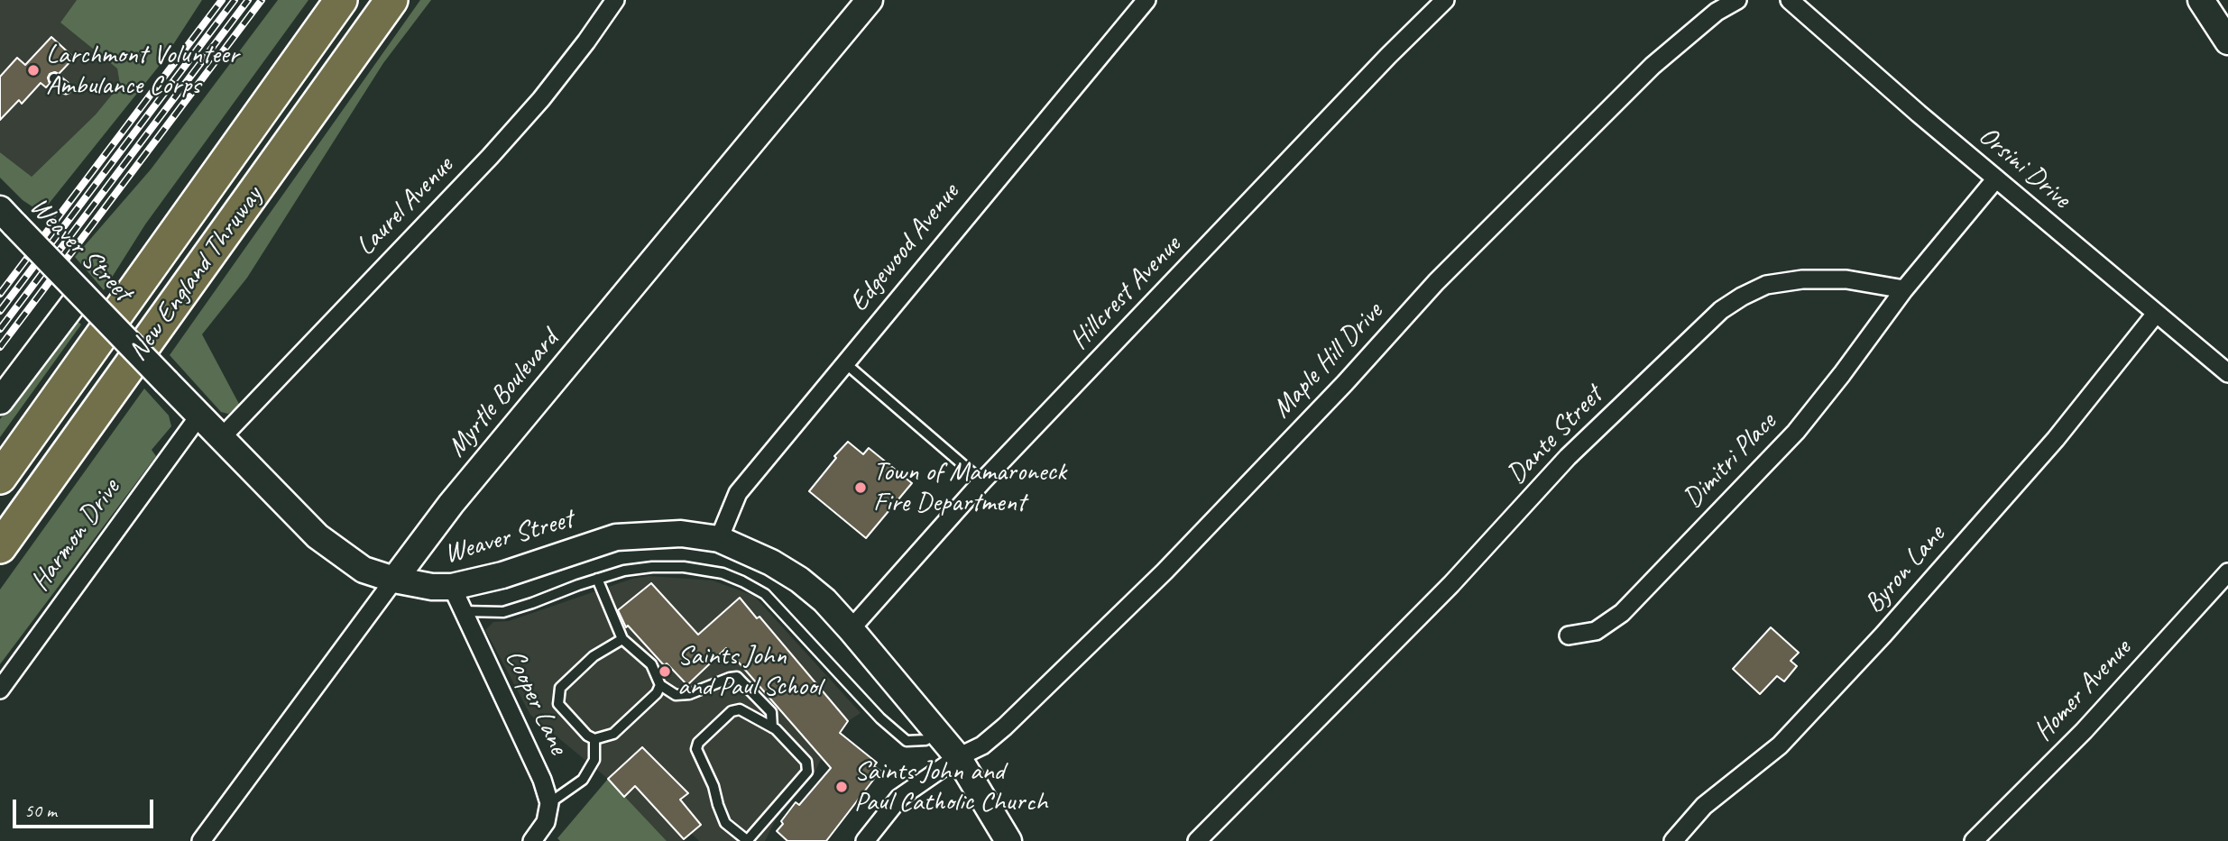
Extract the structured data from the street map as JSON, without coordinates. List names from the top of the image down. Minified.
{"streets":{"highway":["New England Thruway"],"main road":["Weaver Street","Myrtle Boulevard"],"street":["Orsini Drive","Laurel Avenue","Edgewood Avenue","Hillcrest Avenue","Maple Hill Drive","Dante Street","Dimitri Place","Harmon Drive","Byron Lane","Homer Avenue","Cooper Lane"]},"crossings":[["Orsini Drive","Byron Lane"],["Laurel Avenue","Weaver Street"],["Edgewood Avenue","Weaver Street"],["Weaver Street","Hillcrest Avenue"],["Weaver Street","Maple Hill Drive"],["Weaver Street","Myrtle Boulevard"],["Weaver Street","Harmon Drive"],["Weaver Street","Cooper Lane"],["Dante Street","Dimitri Place"]],"places":["Larchmont Volunteer Ambulance Corps","Town of Mamaroneck Fire Department","Saints John and Paul School","Saints John and Paul Catholic Church"],"scale_bar":"50 m"}
